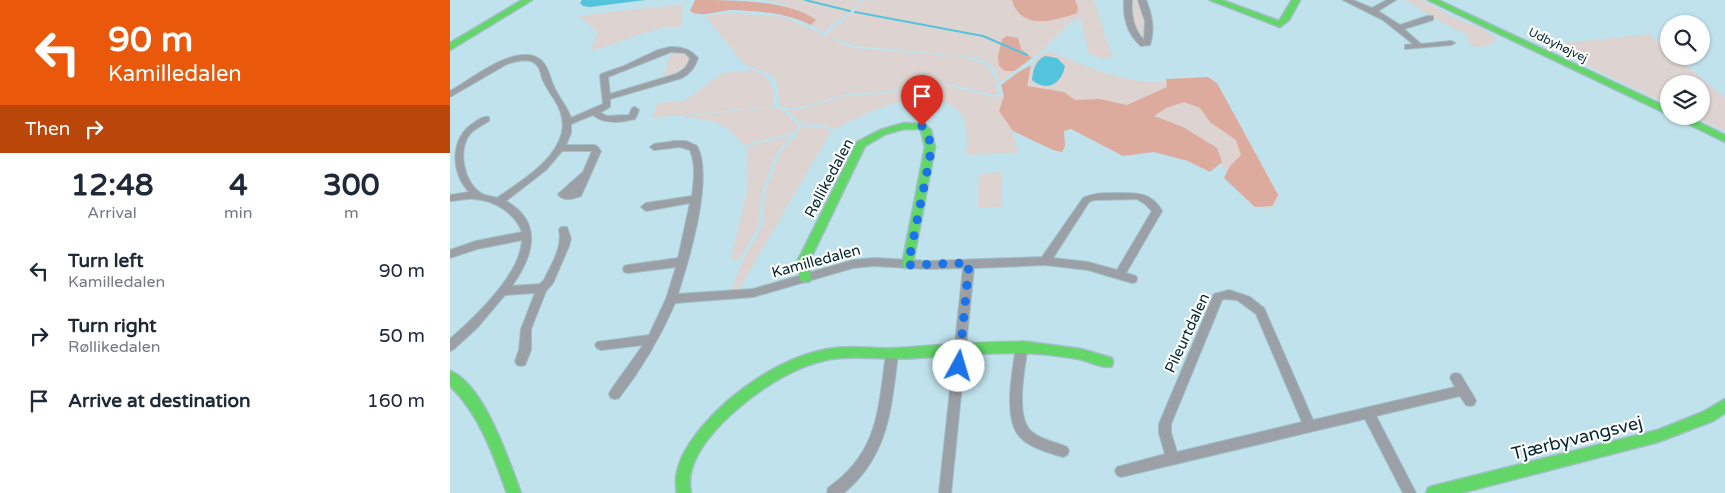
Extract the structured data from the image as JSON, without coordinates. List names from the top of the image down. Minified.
{"streets":{"street":["Udbyhøjvej","Røllikedalen","Kamilledalen","Pileurtdalen","Tjærbyvangsvej"]},"crossings":[["Røllikedalen","Kamilledalen"]],"page":{"turn":["90 m","Kamilledalen"],"then":"Then","eta":["12:48","Arrival","4","min","300","m"],"list":[{"name":"Turn left","note":"Kamilledalen","value":"90 m"},{"name":"Turn right","note":"Røllikedalen","value":"50 m"},{"name":"Arrive at destination","value":"160 m"}]}}
